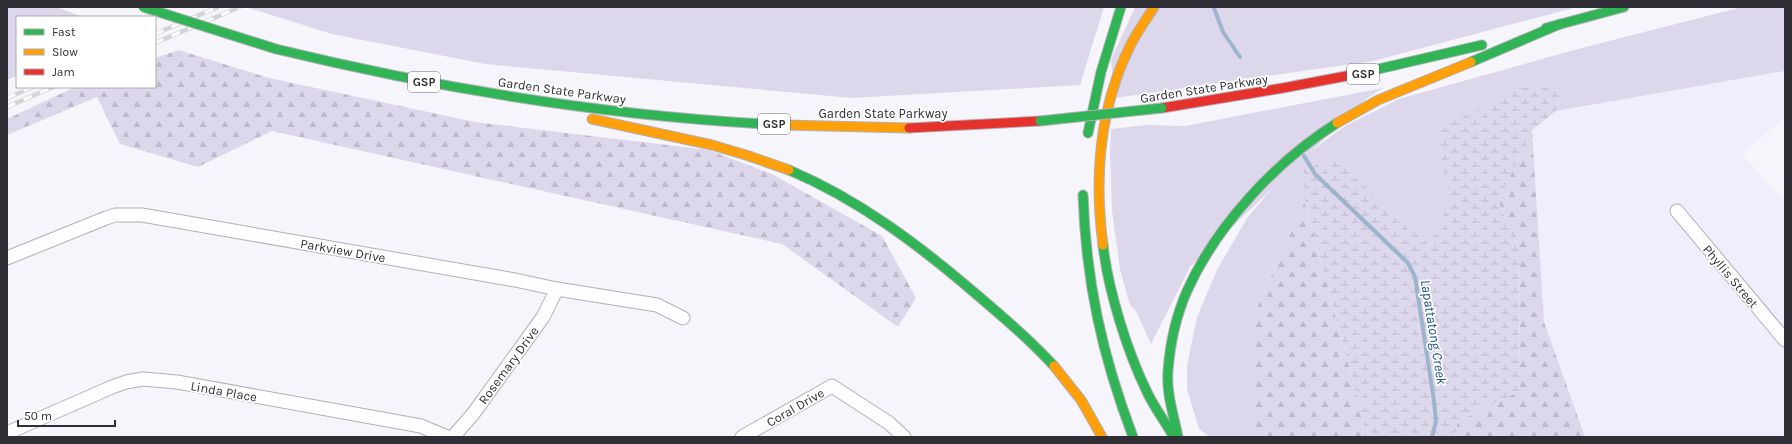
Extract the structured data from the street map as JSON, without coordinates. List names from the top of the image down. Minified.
{"streets":{"highway":["GSP","Garden State Parkway"],"street":["Parkview Drive","Phyllis Street","Rosemary Drive","Linda Place","Coral Drive"]},"crossings":[["Parkview Drive","Rosemary Drive"]],"water":["Lapattatong Creek"],"legend":["Fast","Slow","Jam"],"scale_bar":"50 m"}
